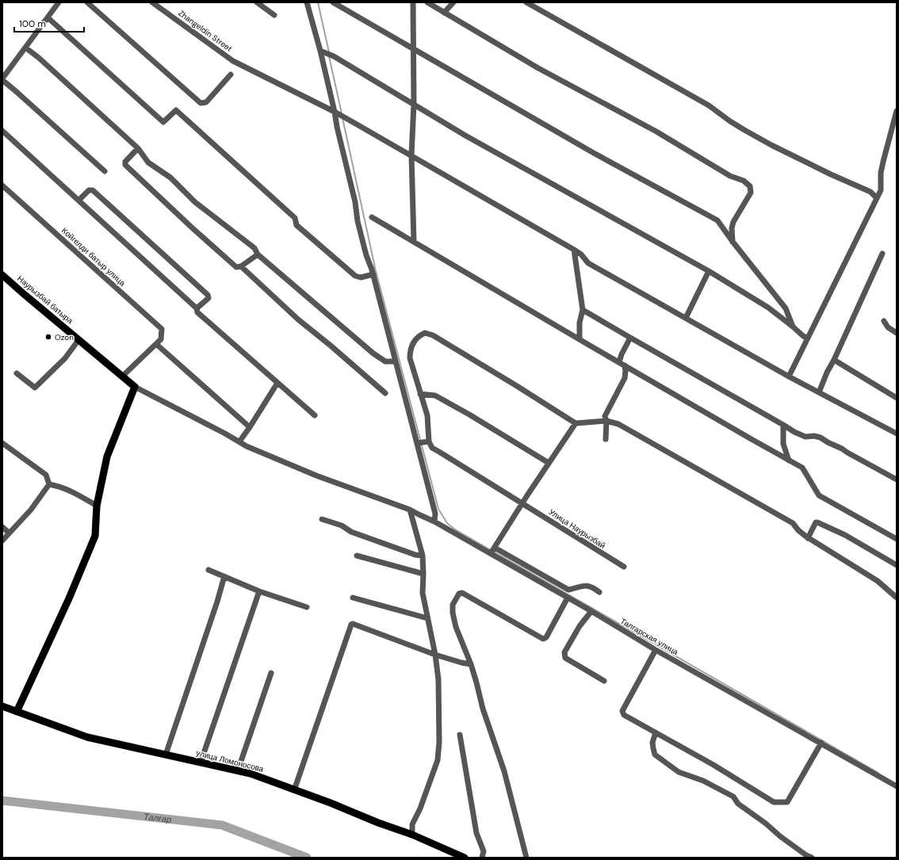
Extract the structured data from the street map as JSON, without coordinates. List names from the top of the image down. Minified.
{"streets":{"main road":["Наурызбай батыра","улица Ломоносова"],"street":["Zhangeldin Street","Койгелди батыр улица","Улица Наурызбай","Талгарская улица"]},"crossings":[["Наурызбай батыра","Талгарская улица"]],"water":["Талғар"],"places":["Ozon"],"scale_bar":"100 m"}
